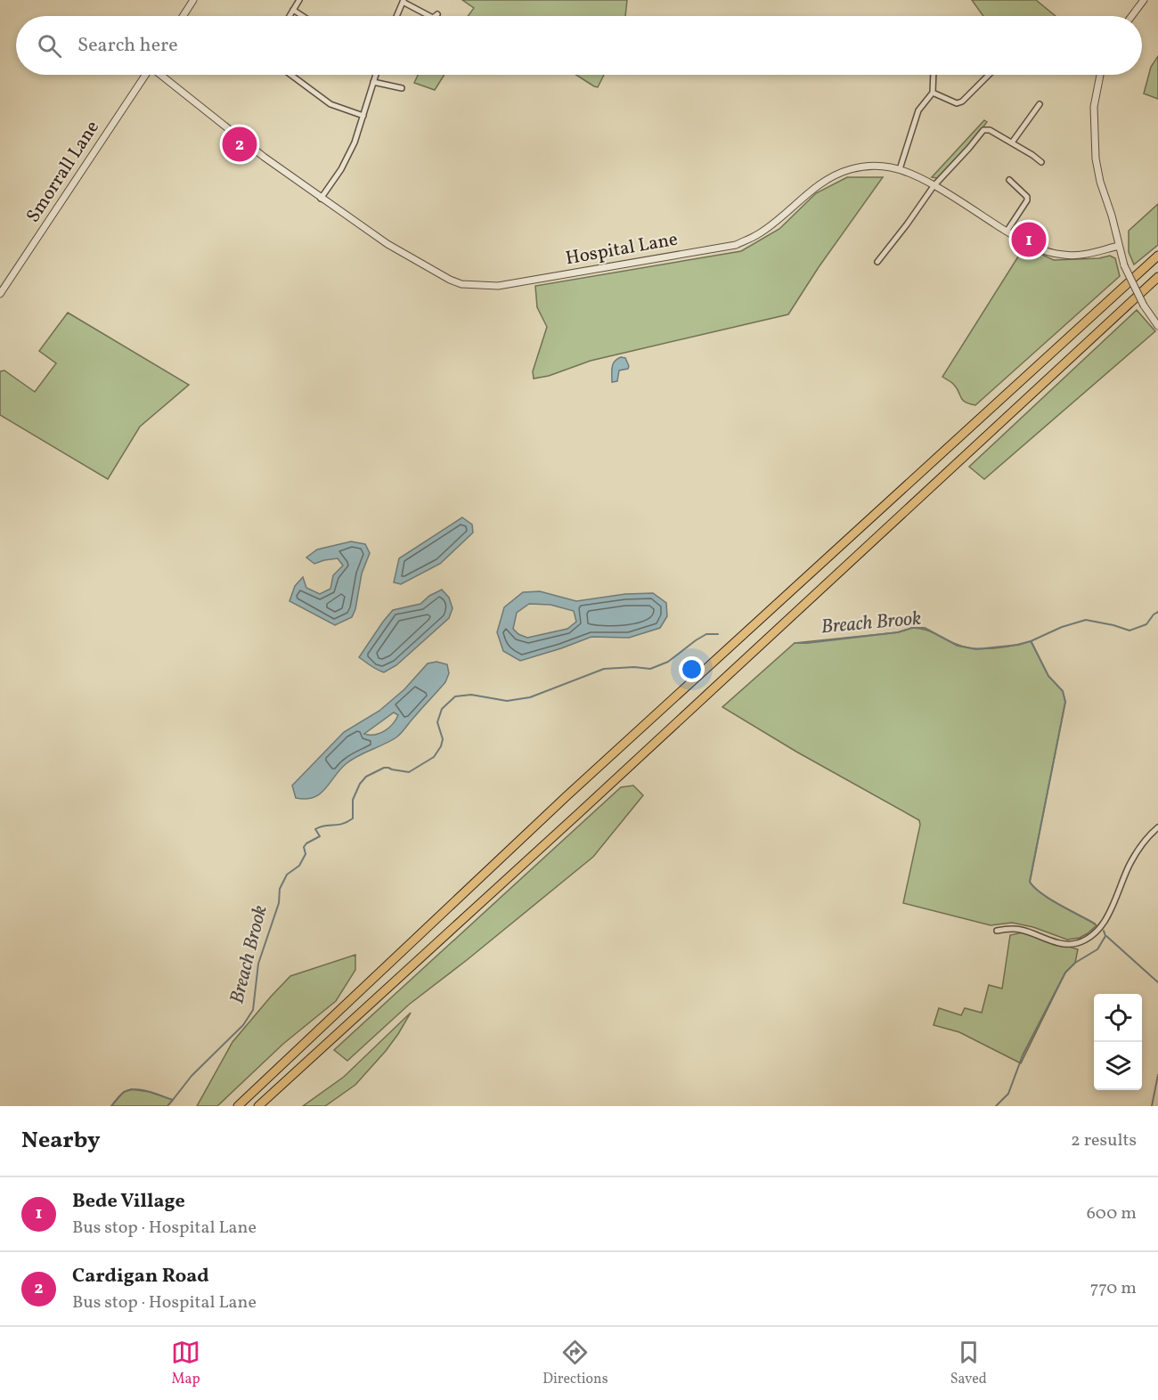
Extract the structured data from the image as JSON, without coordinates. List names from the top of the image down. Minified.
{"streets":{"street":["Smorrall Lane","Hospital Lane"]},"water":["Breach Brook"],"page":{"search":"Search here","pins":["2","1"],"heading":["Nearby","2 results"],"list":[{"mark":"1","name":"Bede Village","note":"Bus stop · Hospital Lane","value":"600 m"},{"mark":"2","name":"Cardigan Road","note":"Bus stop · Hospital Lane","value":"770 m"}],"nav":["Map","Directions","Saved"]}}
